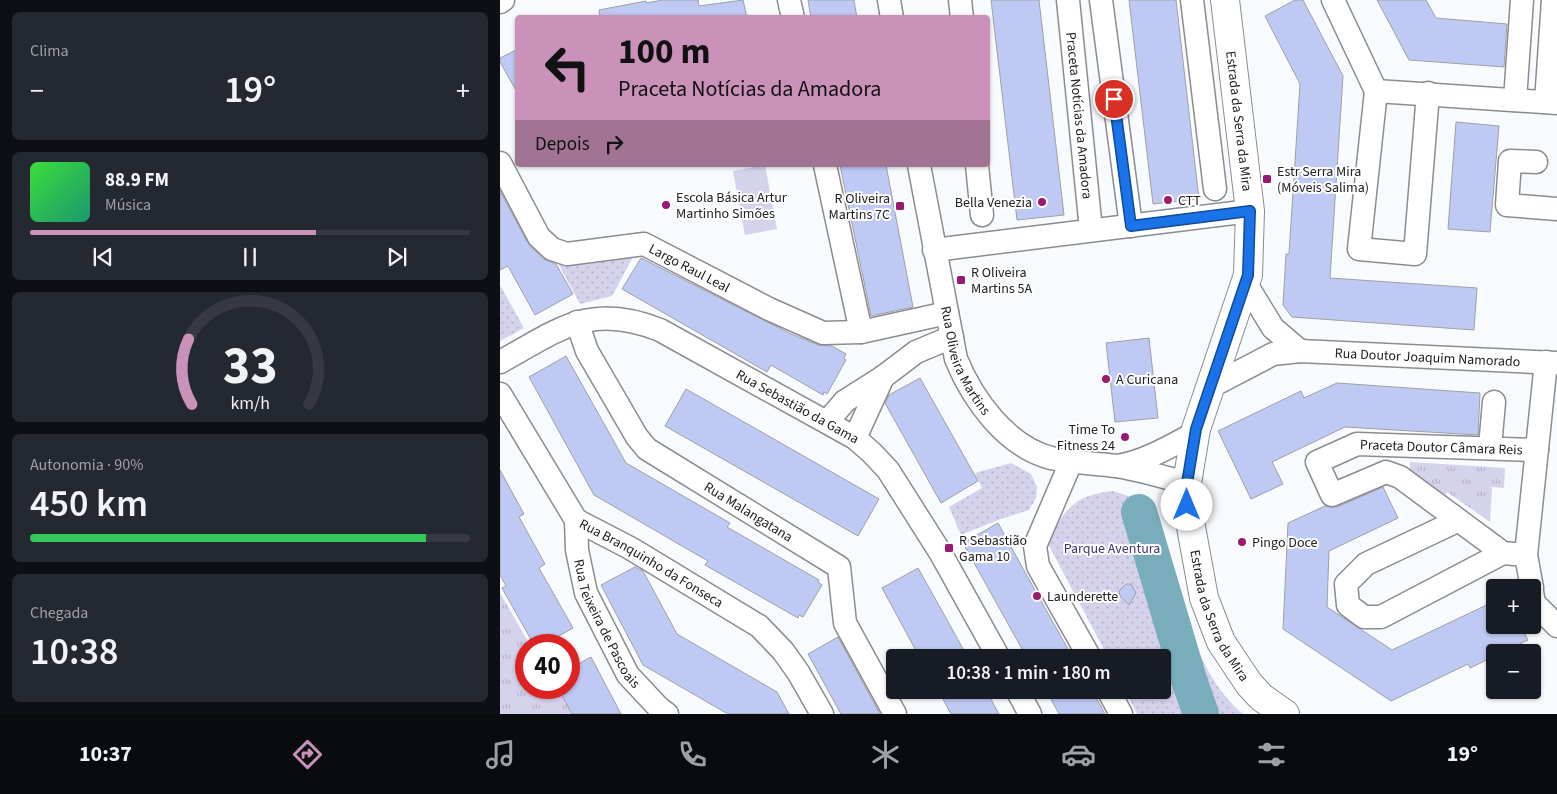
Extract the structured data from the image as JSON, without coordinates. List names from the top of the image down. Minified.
{"streets":{"street":["Praceta Notícias da Amadora","Estrada da Serra da Mira","Largo Raul Leal","Rua Doutor Joaquim Namorado","Rua Oliveira Martins","Rua Sebastião da Gama","Praceta Doutor Câmara Reis","Rua Malangatana","Rua Branquinho da Fonseca","Rua Teixeira de Pascoais"]},"crossings":[["Estrada da Serra da Mira","Rua Doutor Joaquim Namorado"],["Estrada da Serra da Mira","Rua Oliveira Martins"],["Largo Raul Leal","Rua Oliveira Martins"],["Rua Sebastião da Gama","Rua Malangatana"],["Rua Branquinho da Fonseca","Rua Teixeira de Pascoais"]],"parks":["Parque Aventura"],"places":{"transit":["Estr Serra Mira (Móveis Salima)","R Oliveira Martins 7C","R Oliveira Martins 5A","R Sebastião Gama 10"],"other":["CTT","Bella Venezia","Escola Básica Artur Martinho Simões","A Curicana","Time To Fitness 24","Pingo Doce","Launderette"]},"page":{"tile":["Clima",["Autonomia · 90%","450 km"],["Chegada","10:38"]],"turn":["100 m","Praceta Notícias da Amadora"],"heat":["−","19°","+"],"then":"Depois","song":["88.9 FM","Música"],"map_buttons":["+","−"],"limit":"40","trip":"10:38 · 1 min · 180 m","tabs":["10:37","19°"],"gauge":["33","km/h"]}}
